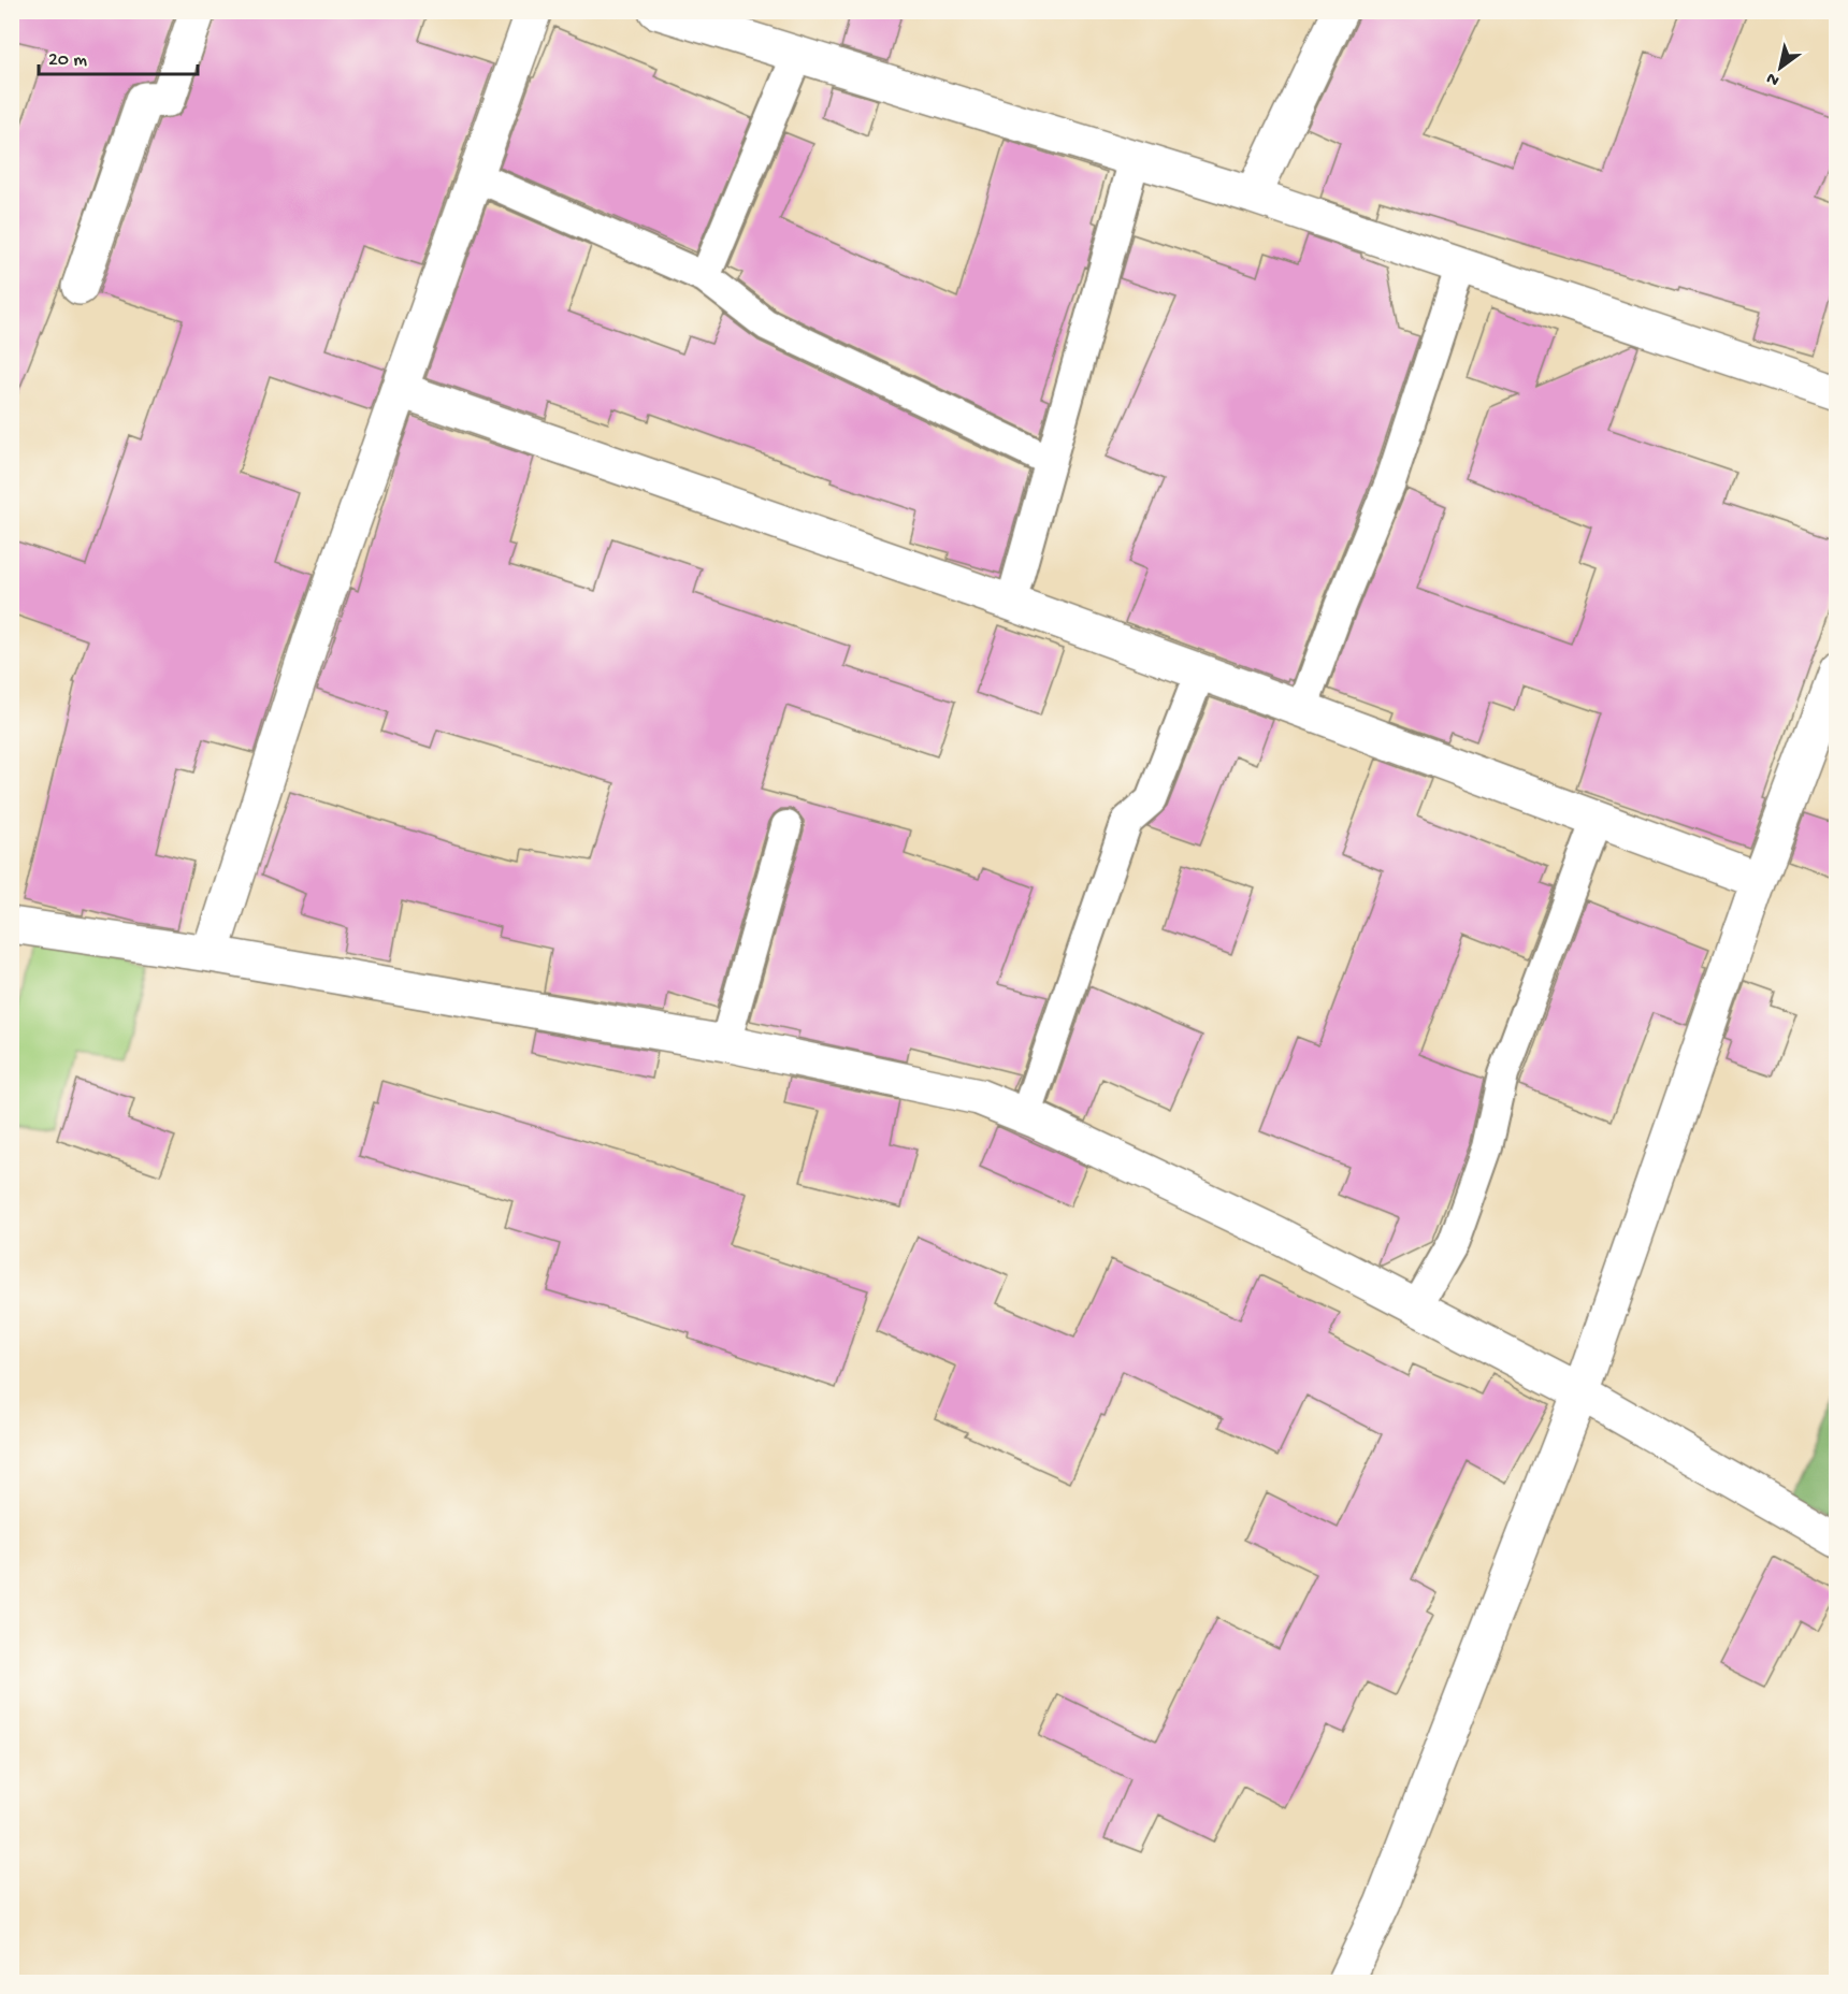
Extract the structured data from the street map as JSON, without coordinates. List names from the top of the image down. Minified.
{"scale_bar":"20 m","north":"bottom left"}
